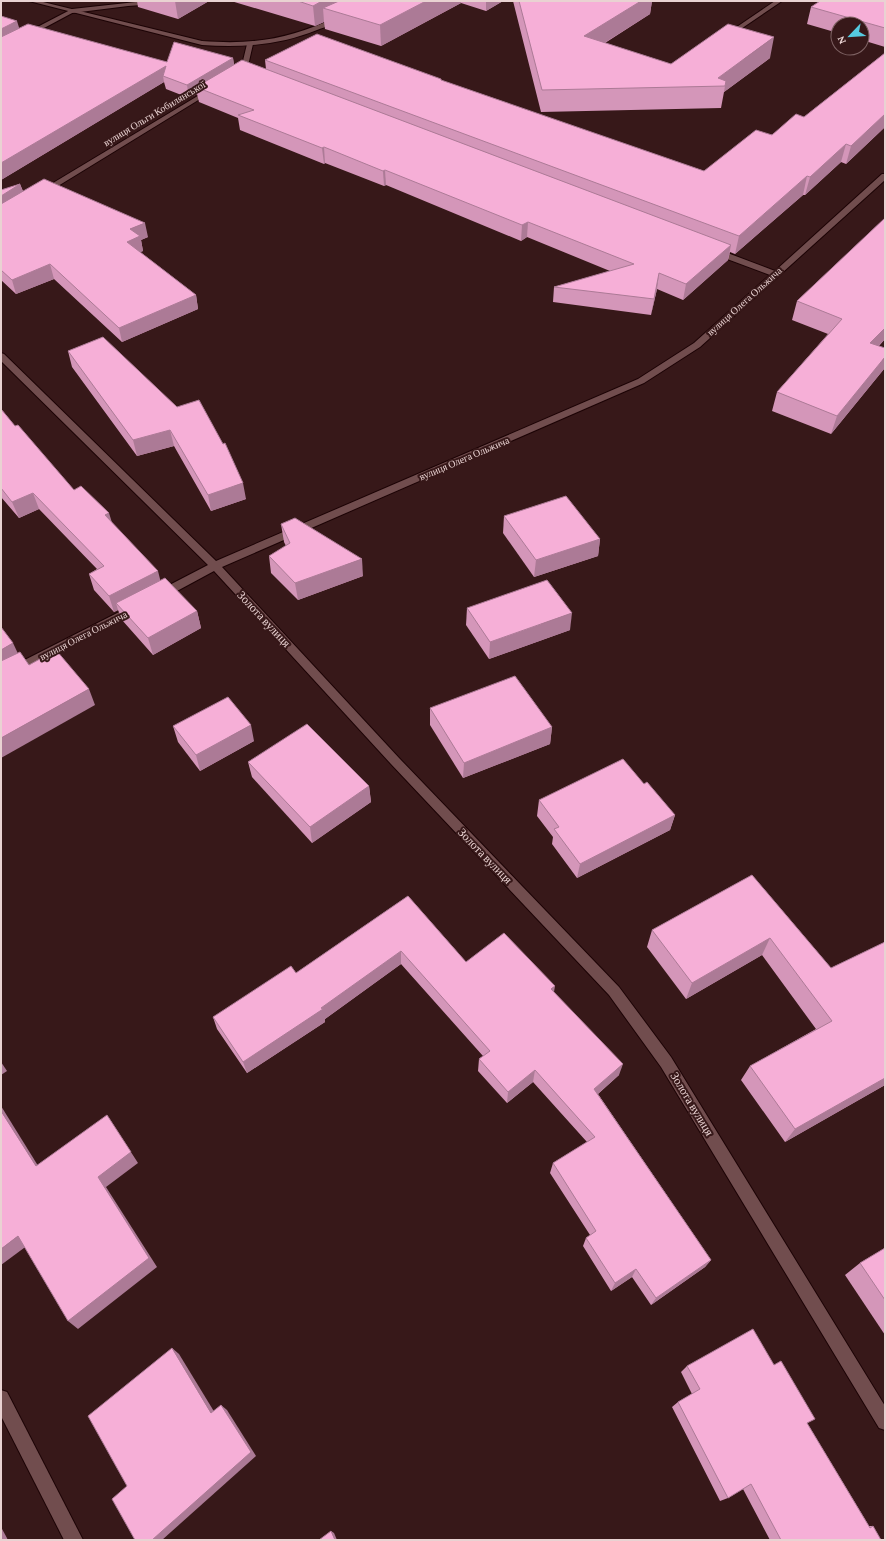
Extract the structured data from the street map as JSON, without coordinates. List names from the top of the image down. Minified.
{"streets":{"street":["вулиця Ольги Кобилянської","вулиця Олега Ольжича","Золота вулиця"]},"crossings":[["вулиця Олега Ольжича","Золота вулиця"]],"north":"bottom left"}
